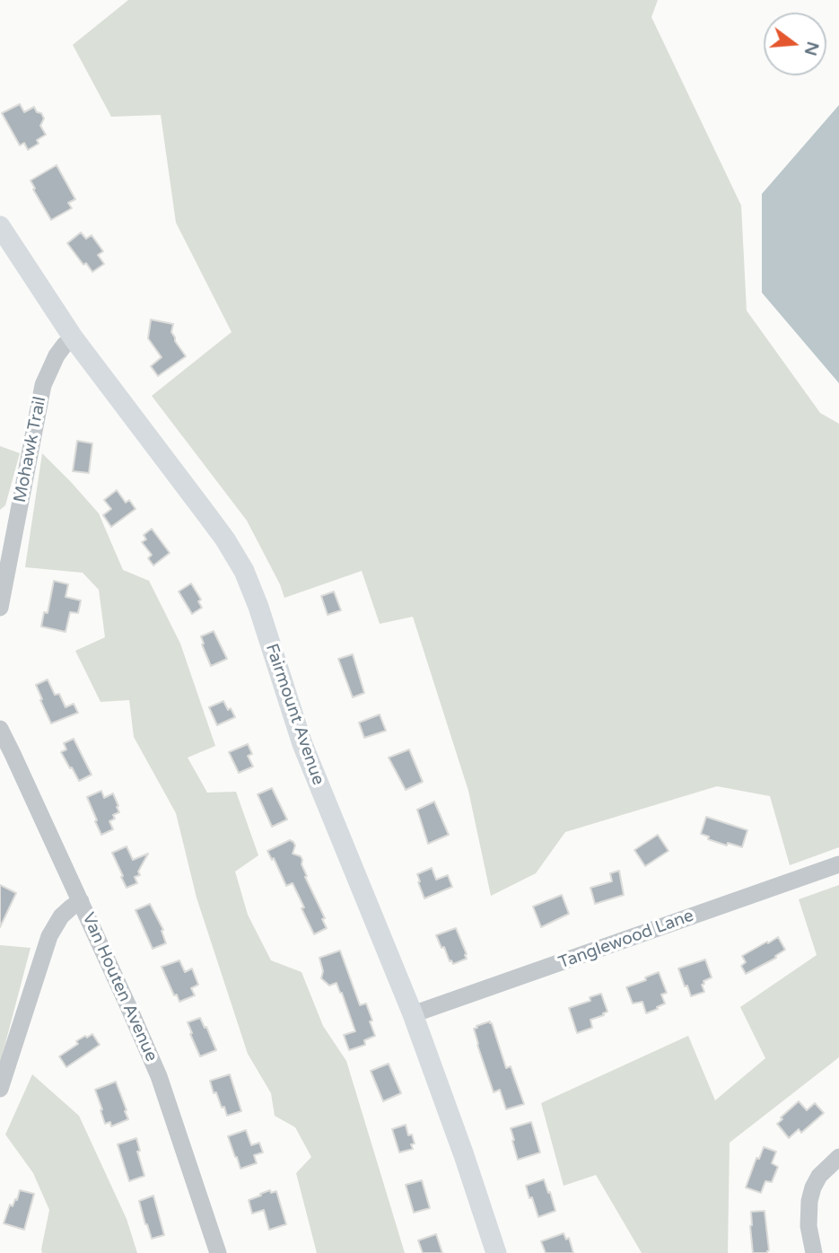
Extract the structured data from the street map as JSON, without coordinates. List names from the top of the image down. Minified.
{"streets":{"main road":["Fairmount Avenue"],"street":["Mohawk Trail","Tanglewood Lane","Van Houten Avenue"]},"crossings":[["Mohawk Trail","Fairmount Avenue"],["Fairmount Avenue","Tanglewood Lane"]],"north":"right"}
